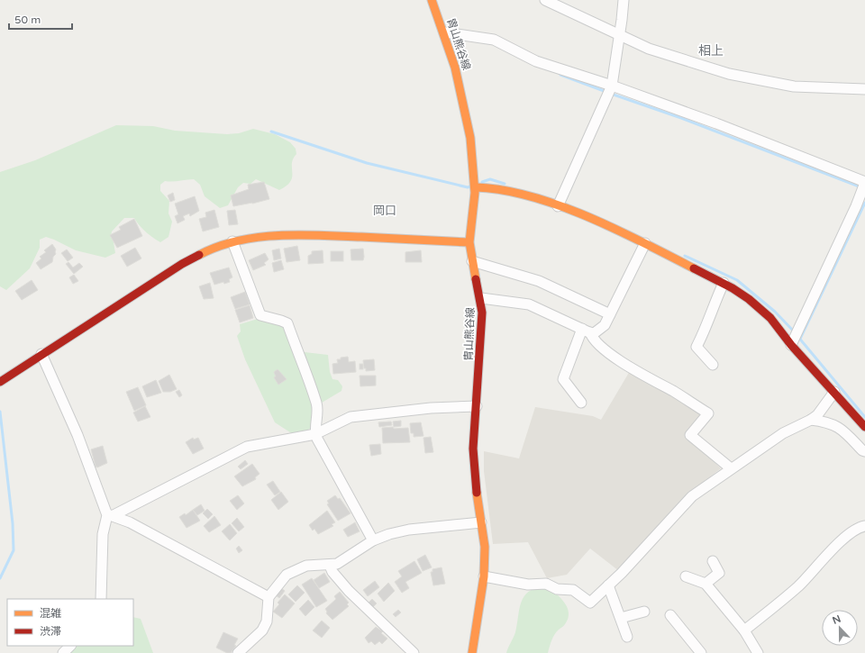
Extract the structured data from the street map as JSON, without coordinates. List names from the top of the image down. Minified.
{"streets":{"street":["胄山熊谷線"]},"districts":["相上","岡口"],"legend":["混雑","渋滞"],"scale_bar":"50 m","north":"top"}
